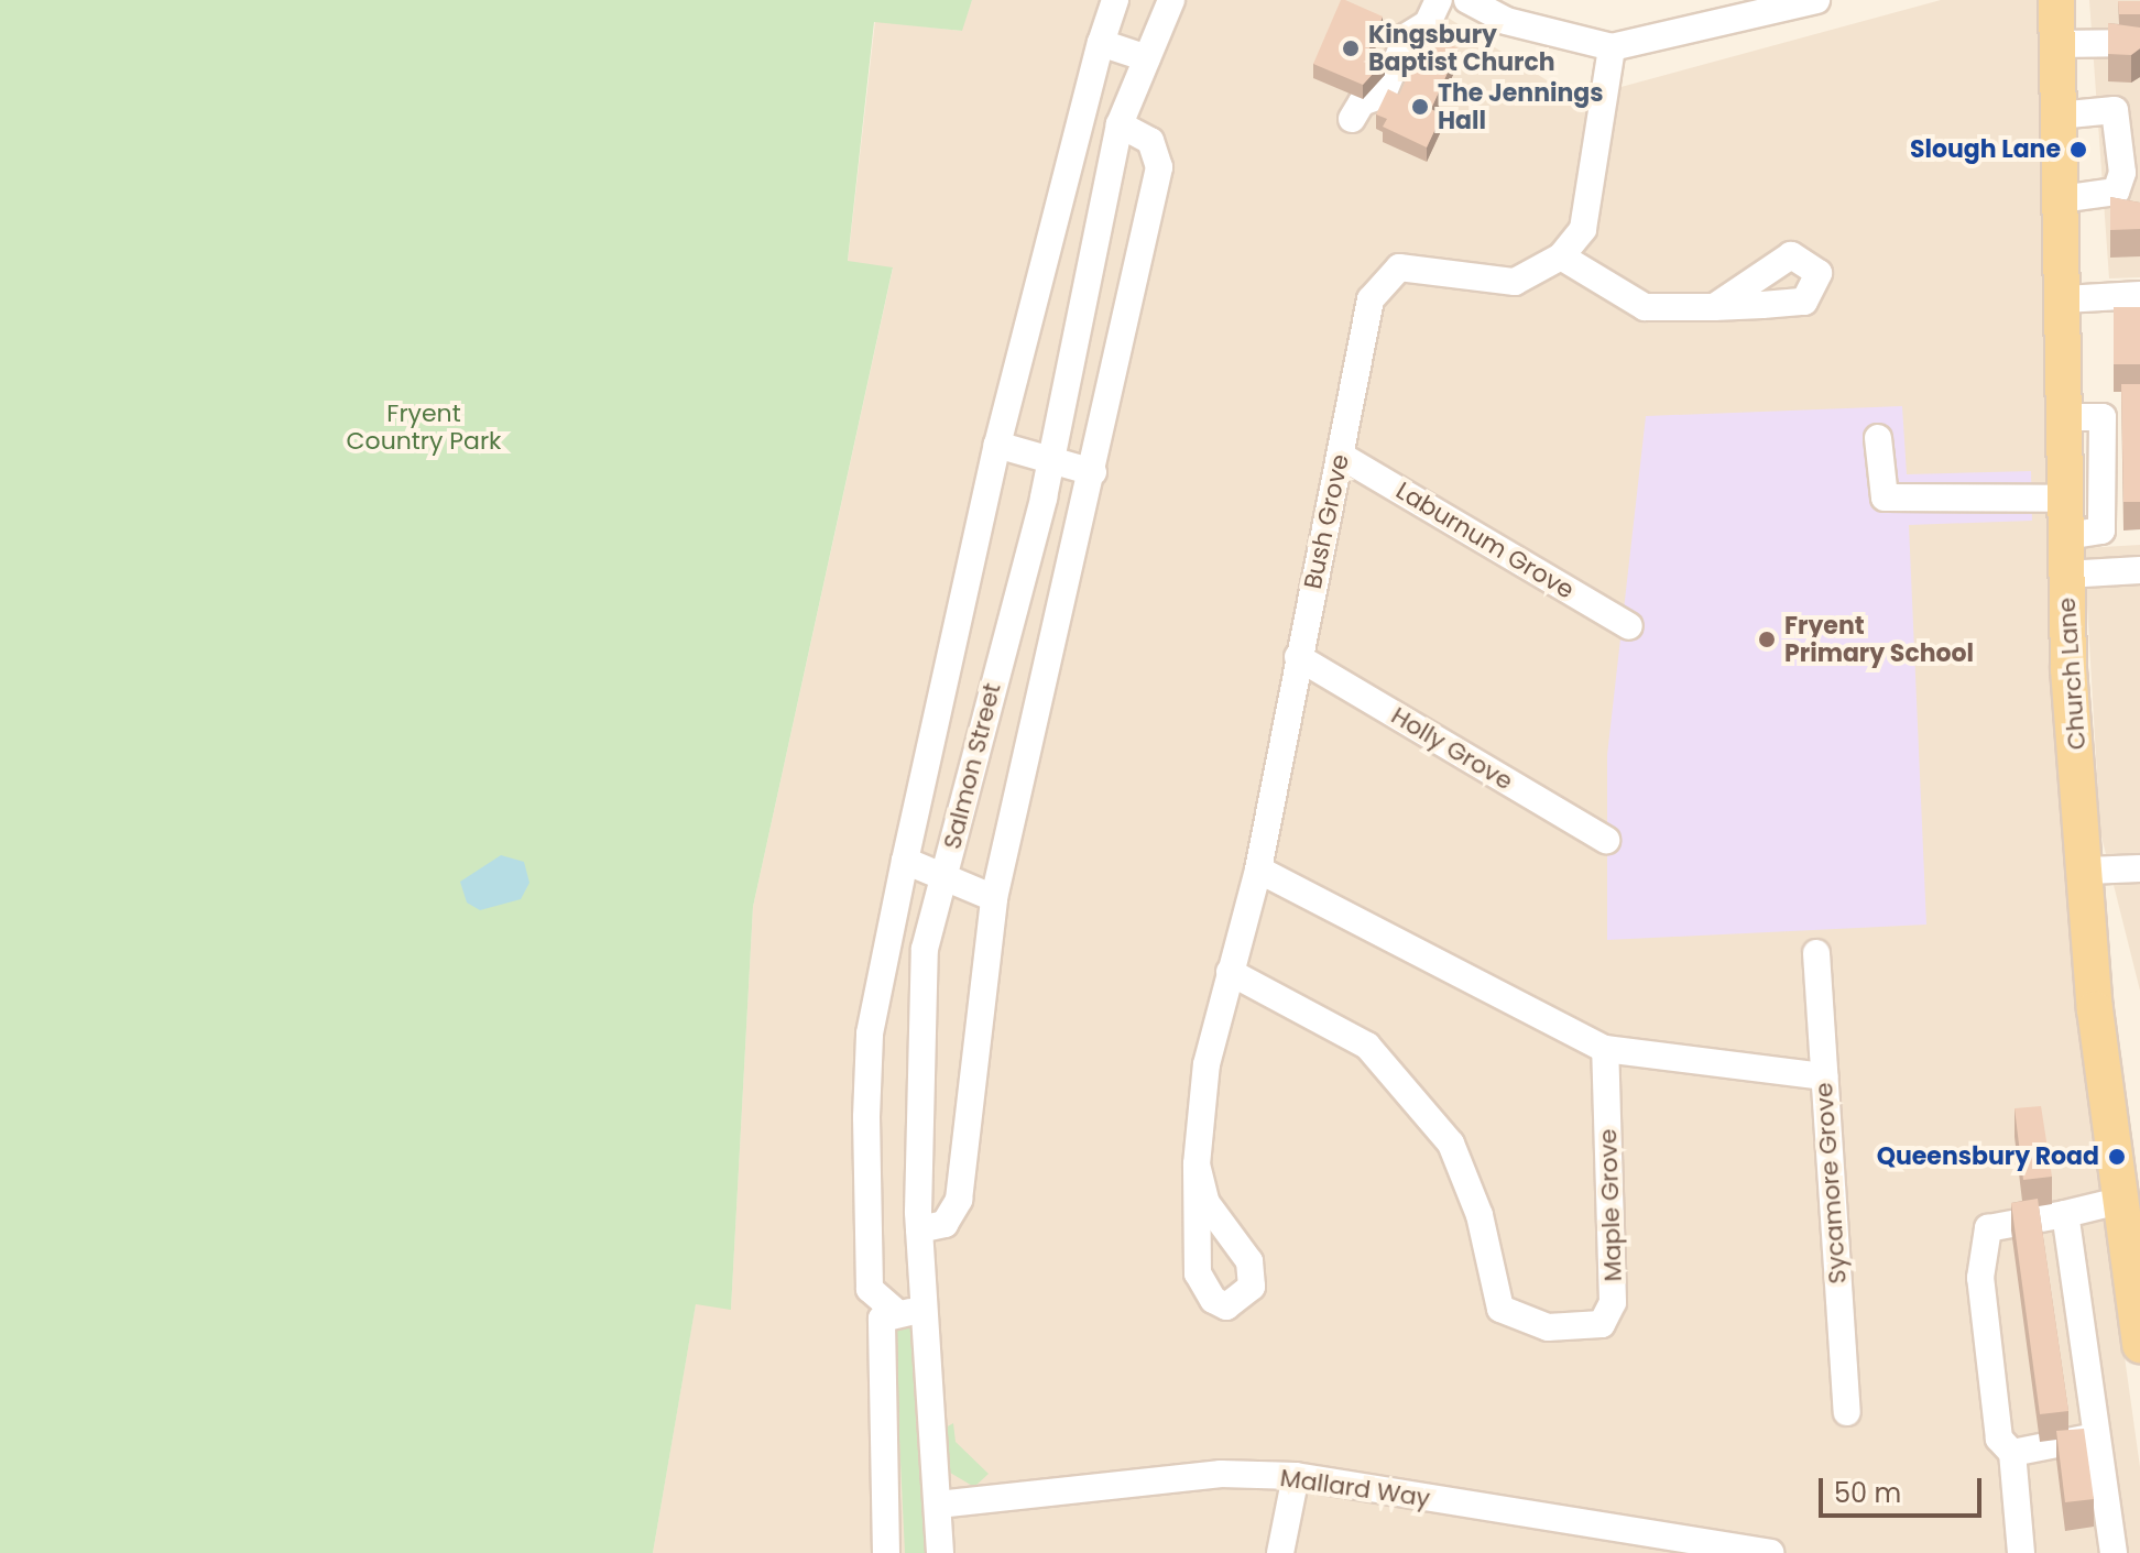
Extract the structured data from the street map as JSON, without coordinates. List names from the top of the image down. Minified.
{"streets":{"main road":["Church Lane"],"street":["Bush Grove","Laburnum Grove","Holly Grove","Salmon Street","Sycamore Grove","Maple Grove","Mallard Way"]},"crossings":[["Bush Grove","Laburnum Grove"],["Bush Grove","Holly Grove"],["Bush Grove","Maple Grove"],["Salmon Street","Mallard Way"]],"parks":["Fryent Country Park"],"places":["Kingsbury Baptist Church","The Jennings Hall","Slough Lane","Fryent Primary School","Queensbury Road"],"scale_bar":"50 m"}
